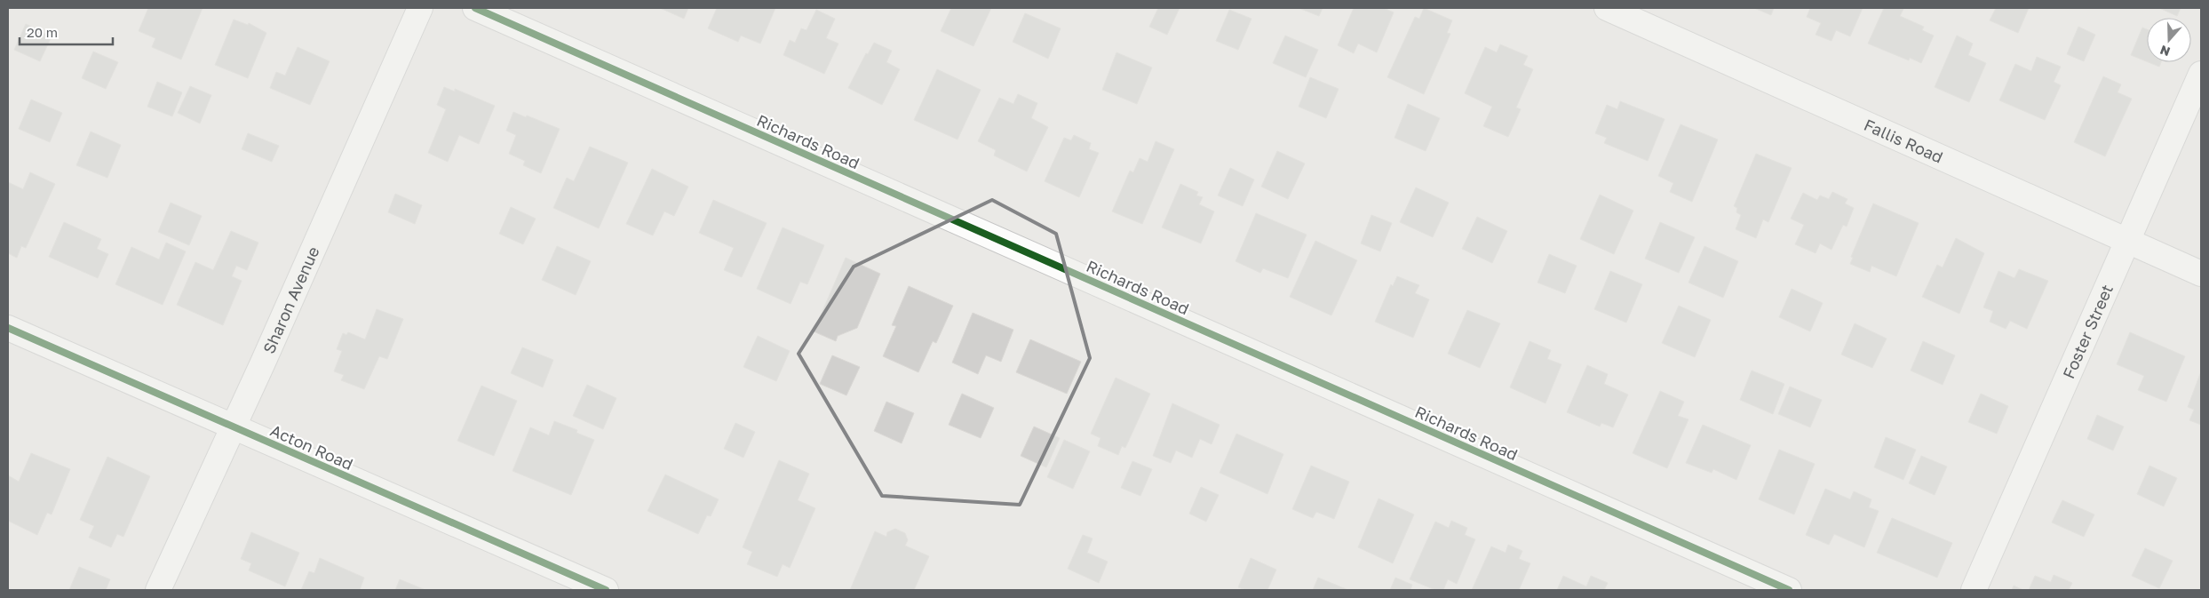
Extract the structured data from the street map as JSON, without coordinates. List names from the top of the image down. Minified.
{"streets":{"street":["Fallis Road","Richards Road","Sharon Avenue","Foster Street","Acton Road"]},"crossings":[["Fallis Road","Foster Street"],["Sharon Avenue","Acton Road"]],"scale_bar":"20 m","north":"bottom"}
